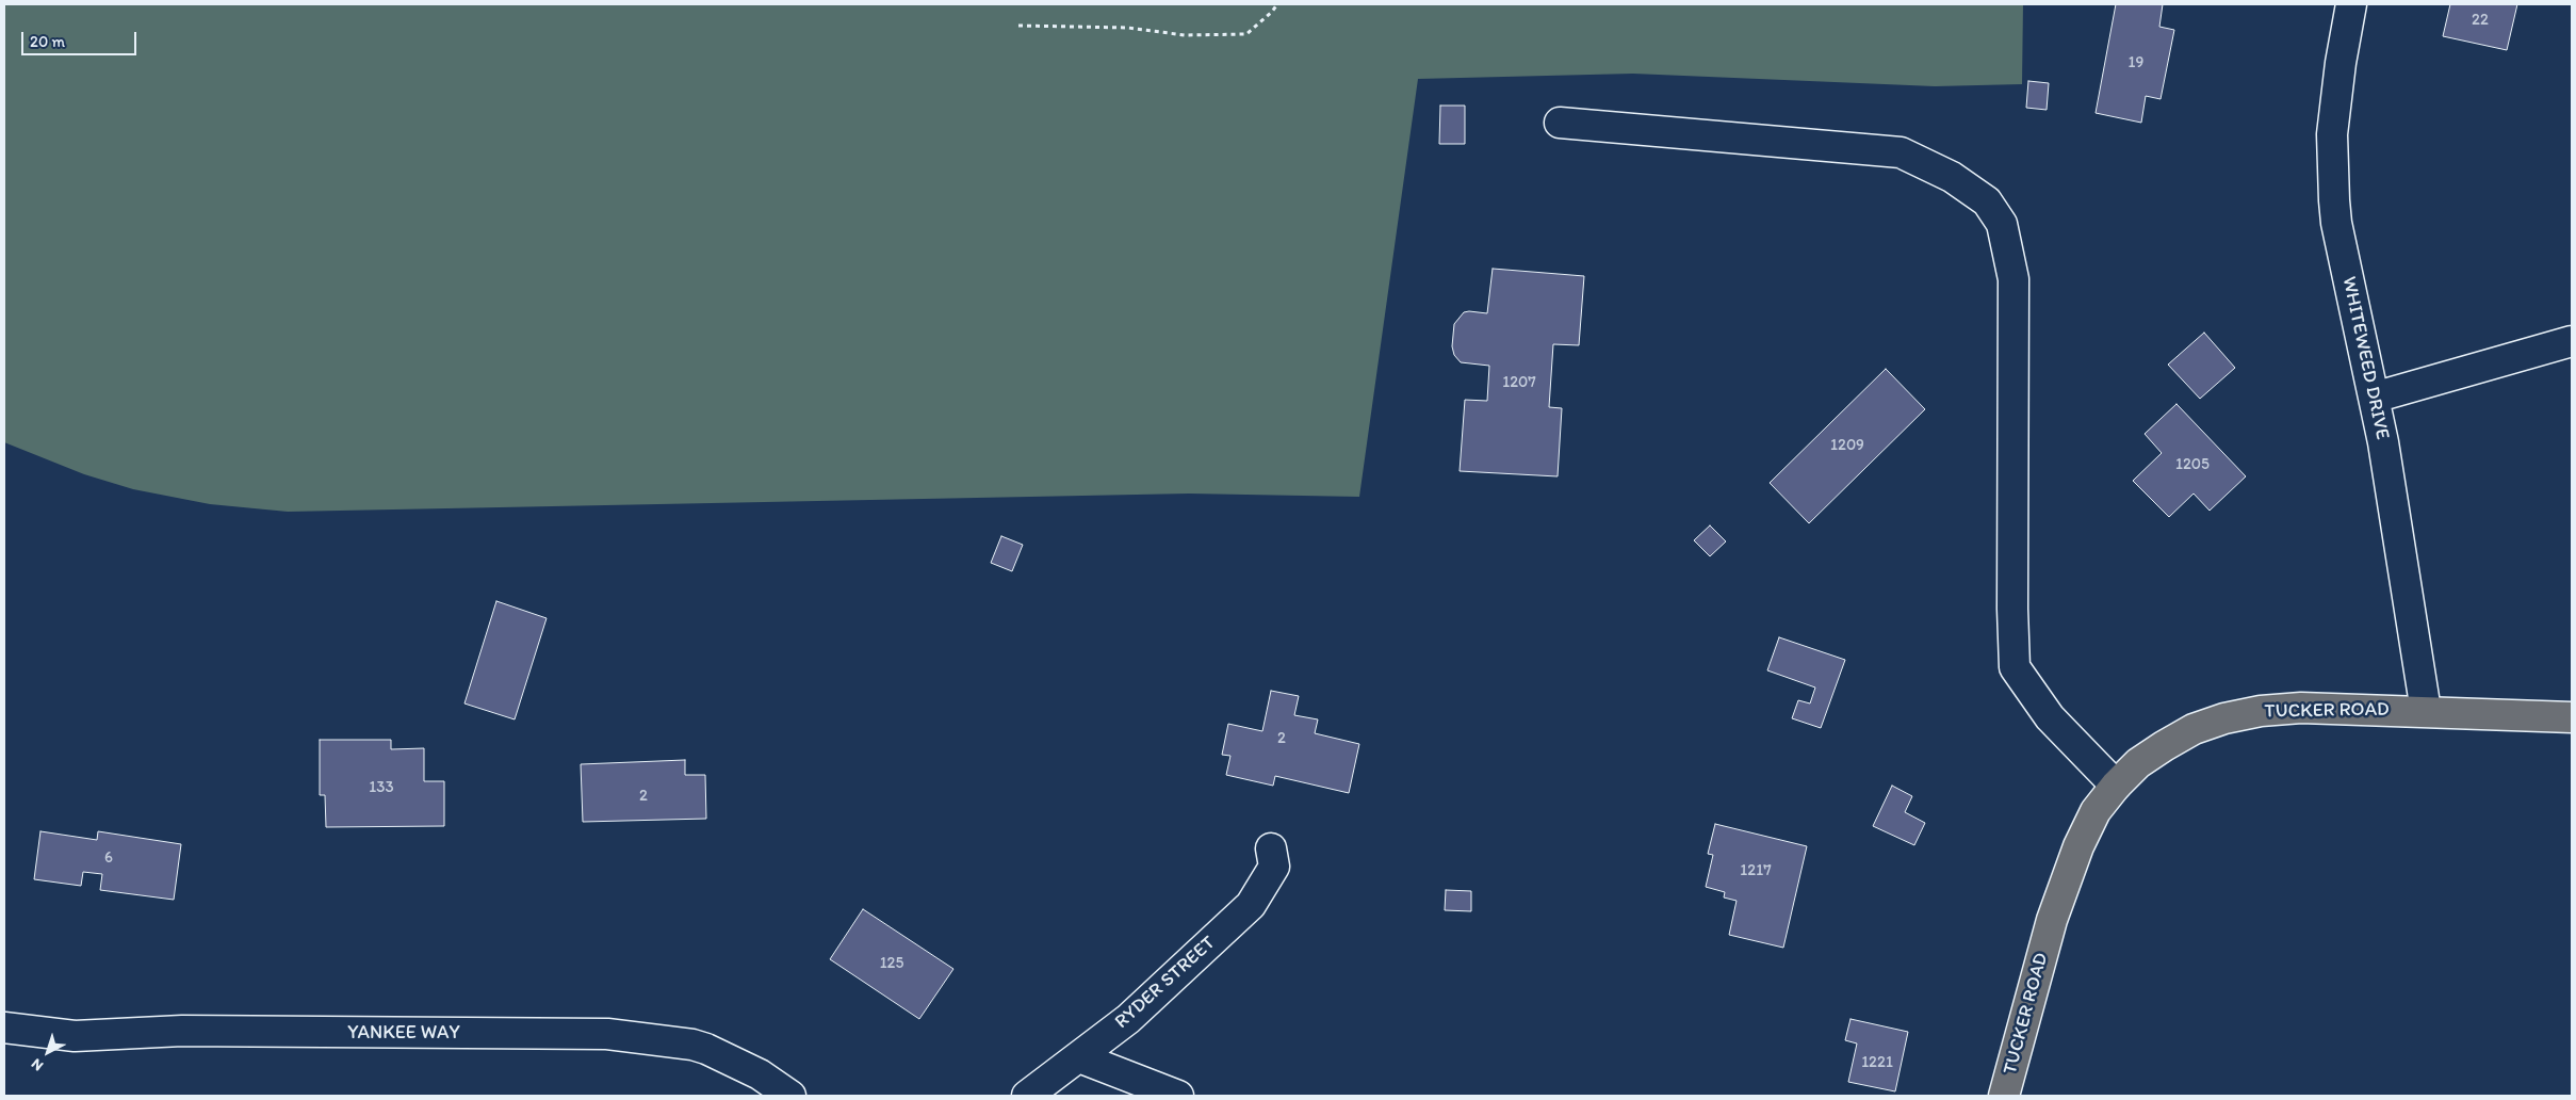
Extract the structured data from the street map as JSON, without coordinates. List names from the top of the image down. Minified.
{"streets":{"main road":["TUCKER ROAD"],"street":["WHITEWEED DRIVE","RYDER STREET","YANKEE WAY"]},"crossings":[["WHITEWEED DRIVE","TUCKER ROAD"]],"house_numbers":["22","19","1207","1209","1205","2","133","2","6","1217","125","1221"],"scale_bar":"20 m","north":"bottom left"}
